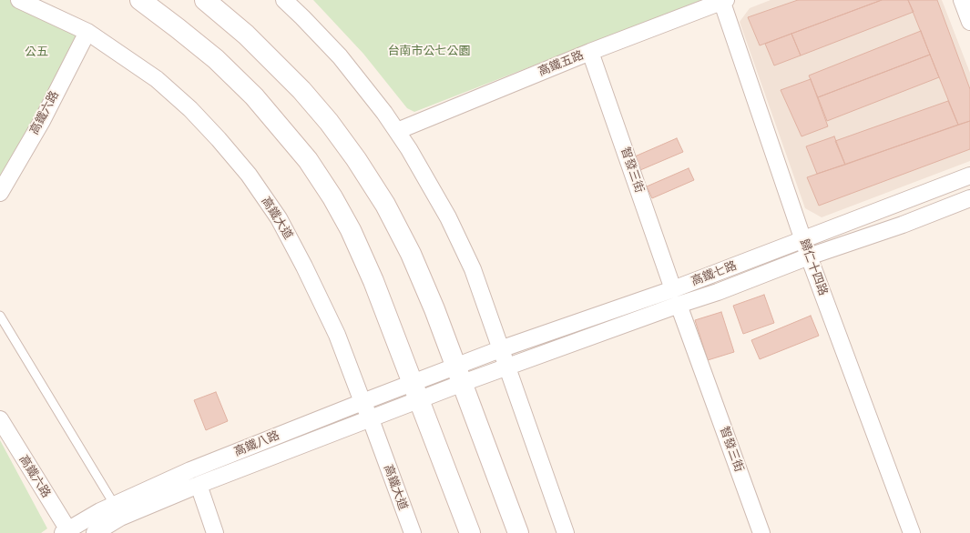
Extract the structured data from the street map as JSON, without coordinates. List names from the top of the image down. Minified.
{"streets":{"street":["高鐵五路","高鐵六路","智發三街","高鐵大道","歸仁十四路","高鐵七路","高鐵八路"]},"crossings":[["高鐵五路","智發三街"],["高鐵五路","歸仁十四路"],["高鐵六路","高鐵大道"],["高鐵六路","高鐵八路"],["智發三街","高鐵七路"],["高鐵大道","高鐵八路"],["歸仁十四路","高鐵七路"],["高鐵七路","高鐵八路"]],"parks":["台南市公七公園","公五"]}
